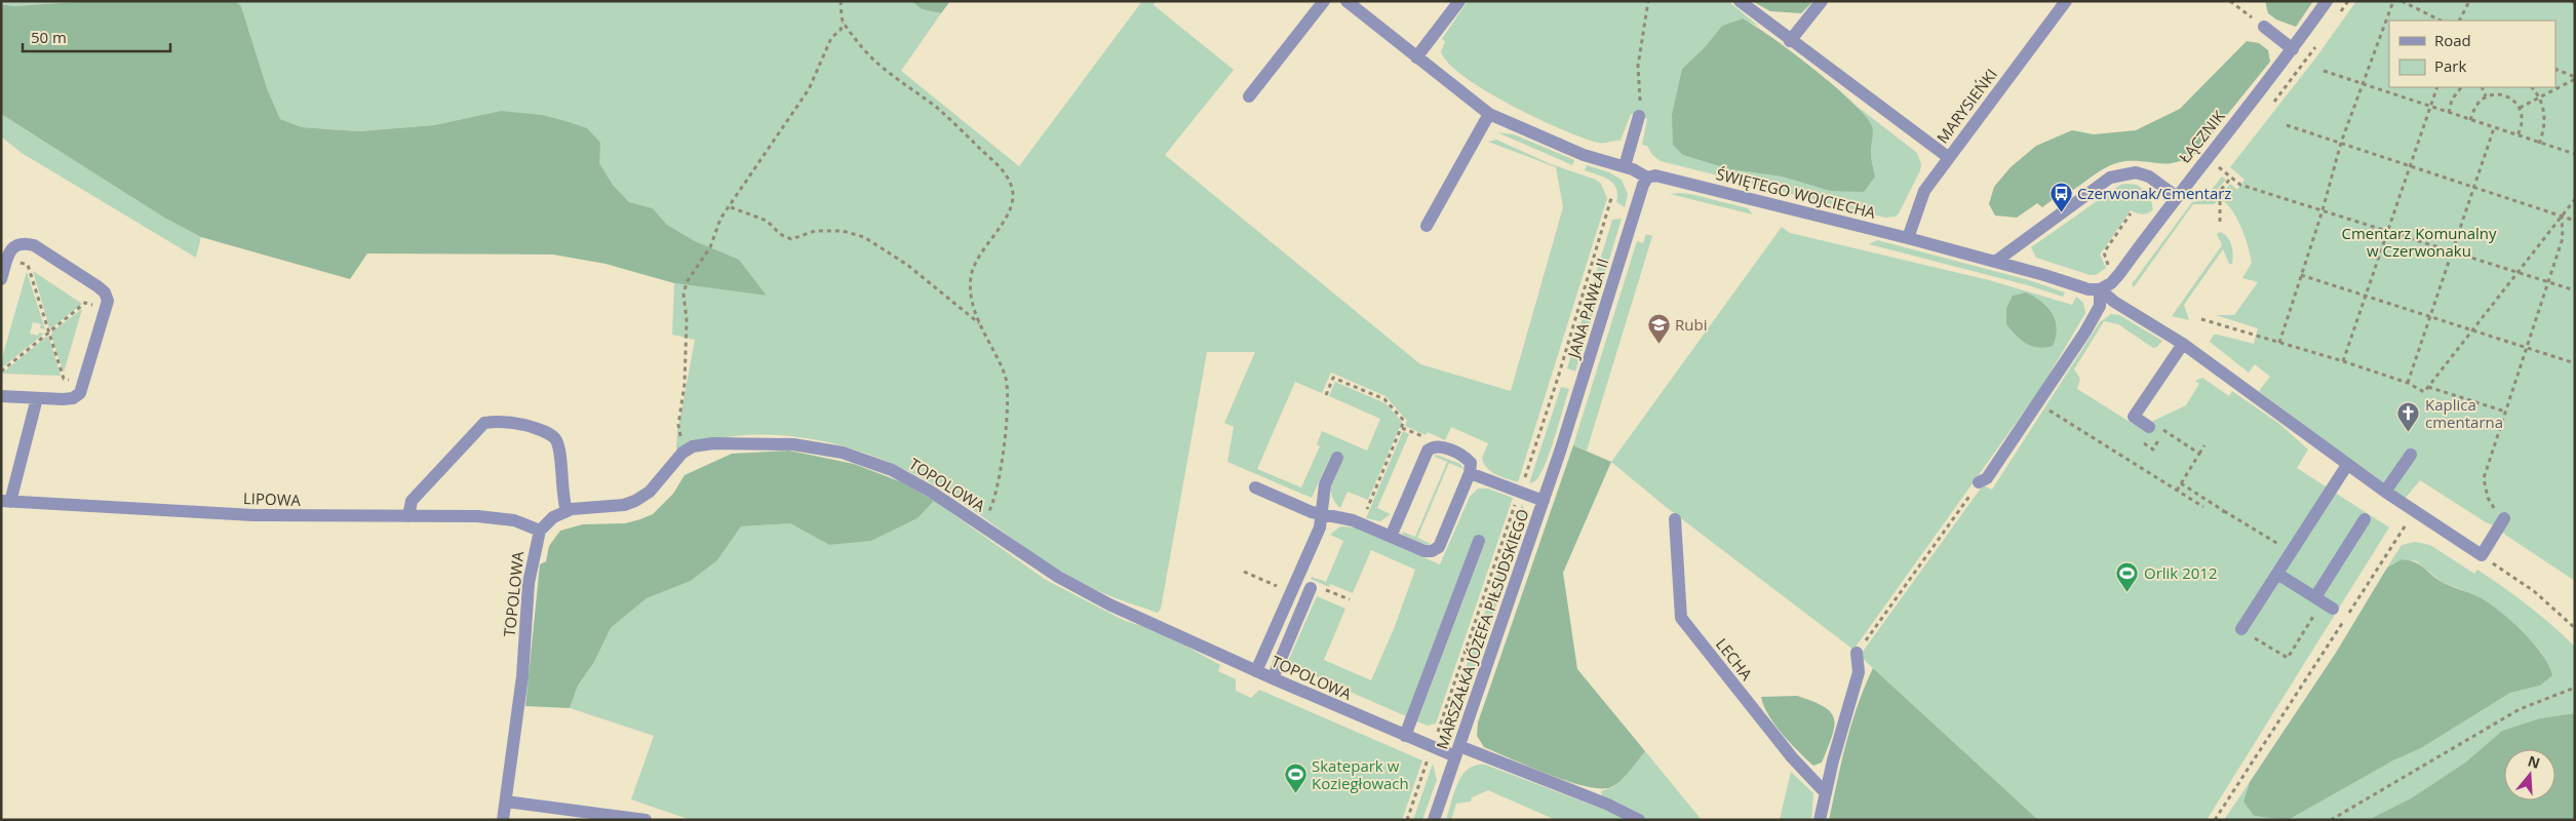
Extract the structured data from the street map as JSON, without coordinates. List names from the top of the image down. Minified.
{"streets":{"street":["MARYSIEŃKI","ŁĄCZNIK","ŚWIĘTEGO WOJCIECHA","JANA PAWŁA II","TOPOLOWA","LIPOWA","MARSZAŁKA JÓZEFA PIŁSUDSKIEGO","LECHA"]},"crossings":[["MARYSIEŃKI","ŚWIĘTEGO WOJCIECHA"],["ŁĄCZNIK","ŚWIĘTEGO WOJCIECHA"],["ŚWIĘTEGO WOJCIECHA","JANA PAWŁA II"],["JANA PAWŁA II","MARSZAŁKA JÓZEFA PIŁSUDSKIEGO"],["TOPOLOWA","LIPOWA"],["TOPOLOWA","MARSZAŁKA JÓZEFA PIŁSUDSKIEGO"]],"parks":["Cmentarz Komunalny w Czerwonaku"],"places":{"bus stop":["Czerwonak/Cmentarz"],"school or university":["Rubi"],"church":["Kaplica cmentarna"],"sports":["Orlik 2012","Skatepark w Koziegłowach"]},"legend":["Road","Park"],"scale_bar":"50 m","north":"top"}
